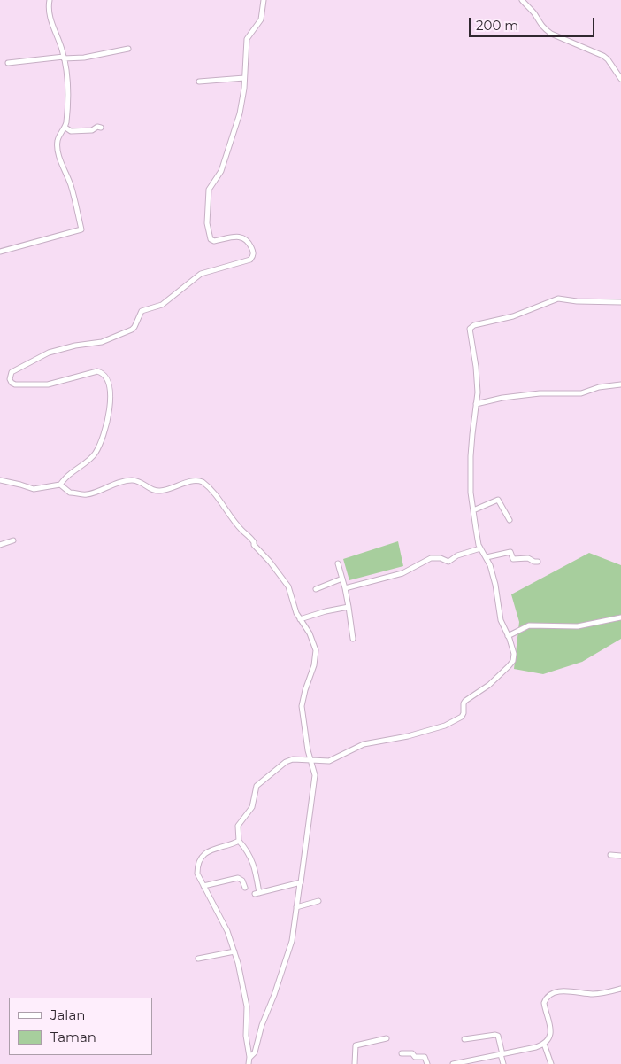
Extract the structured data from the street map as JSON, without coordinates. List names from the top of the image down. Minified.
{"legend":["Jalan","Taman"],"scale_bar":"200 m"}
